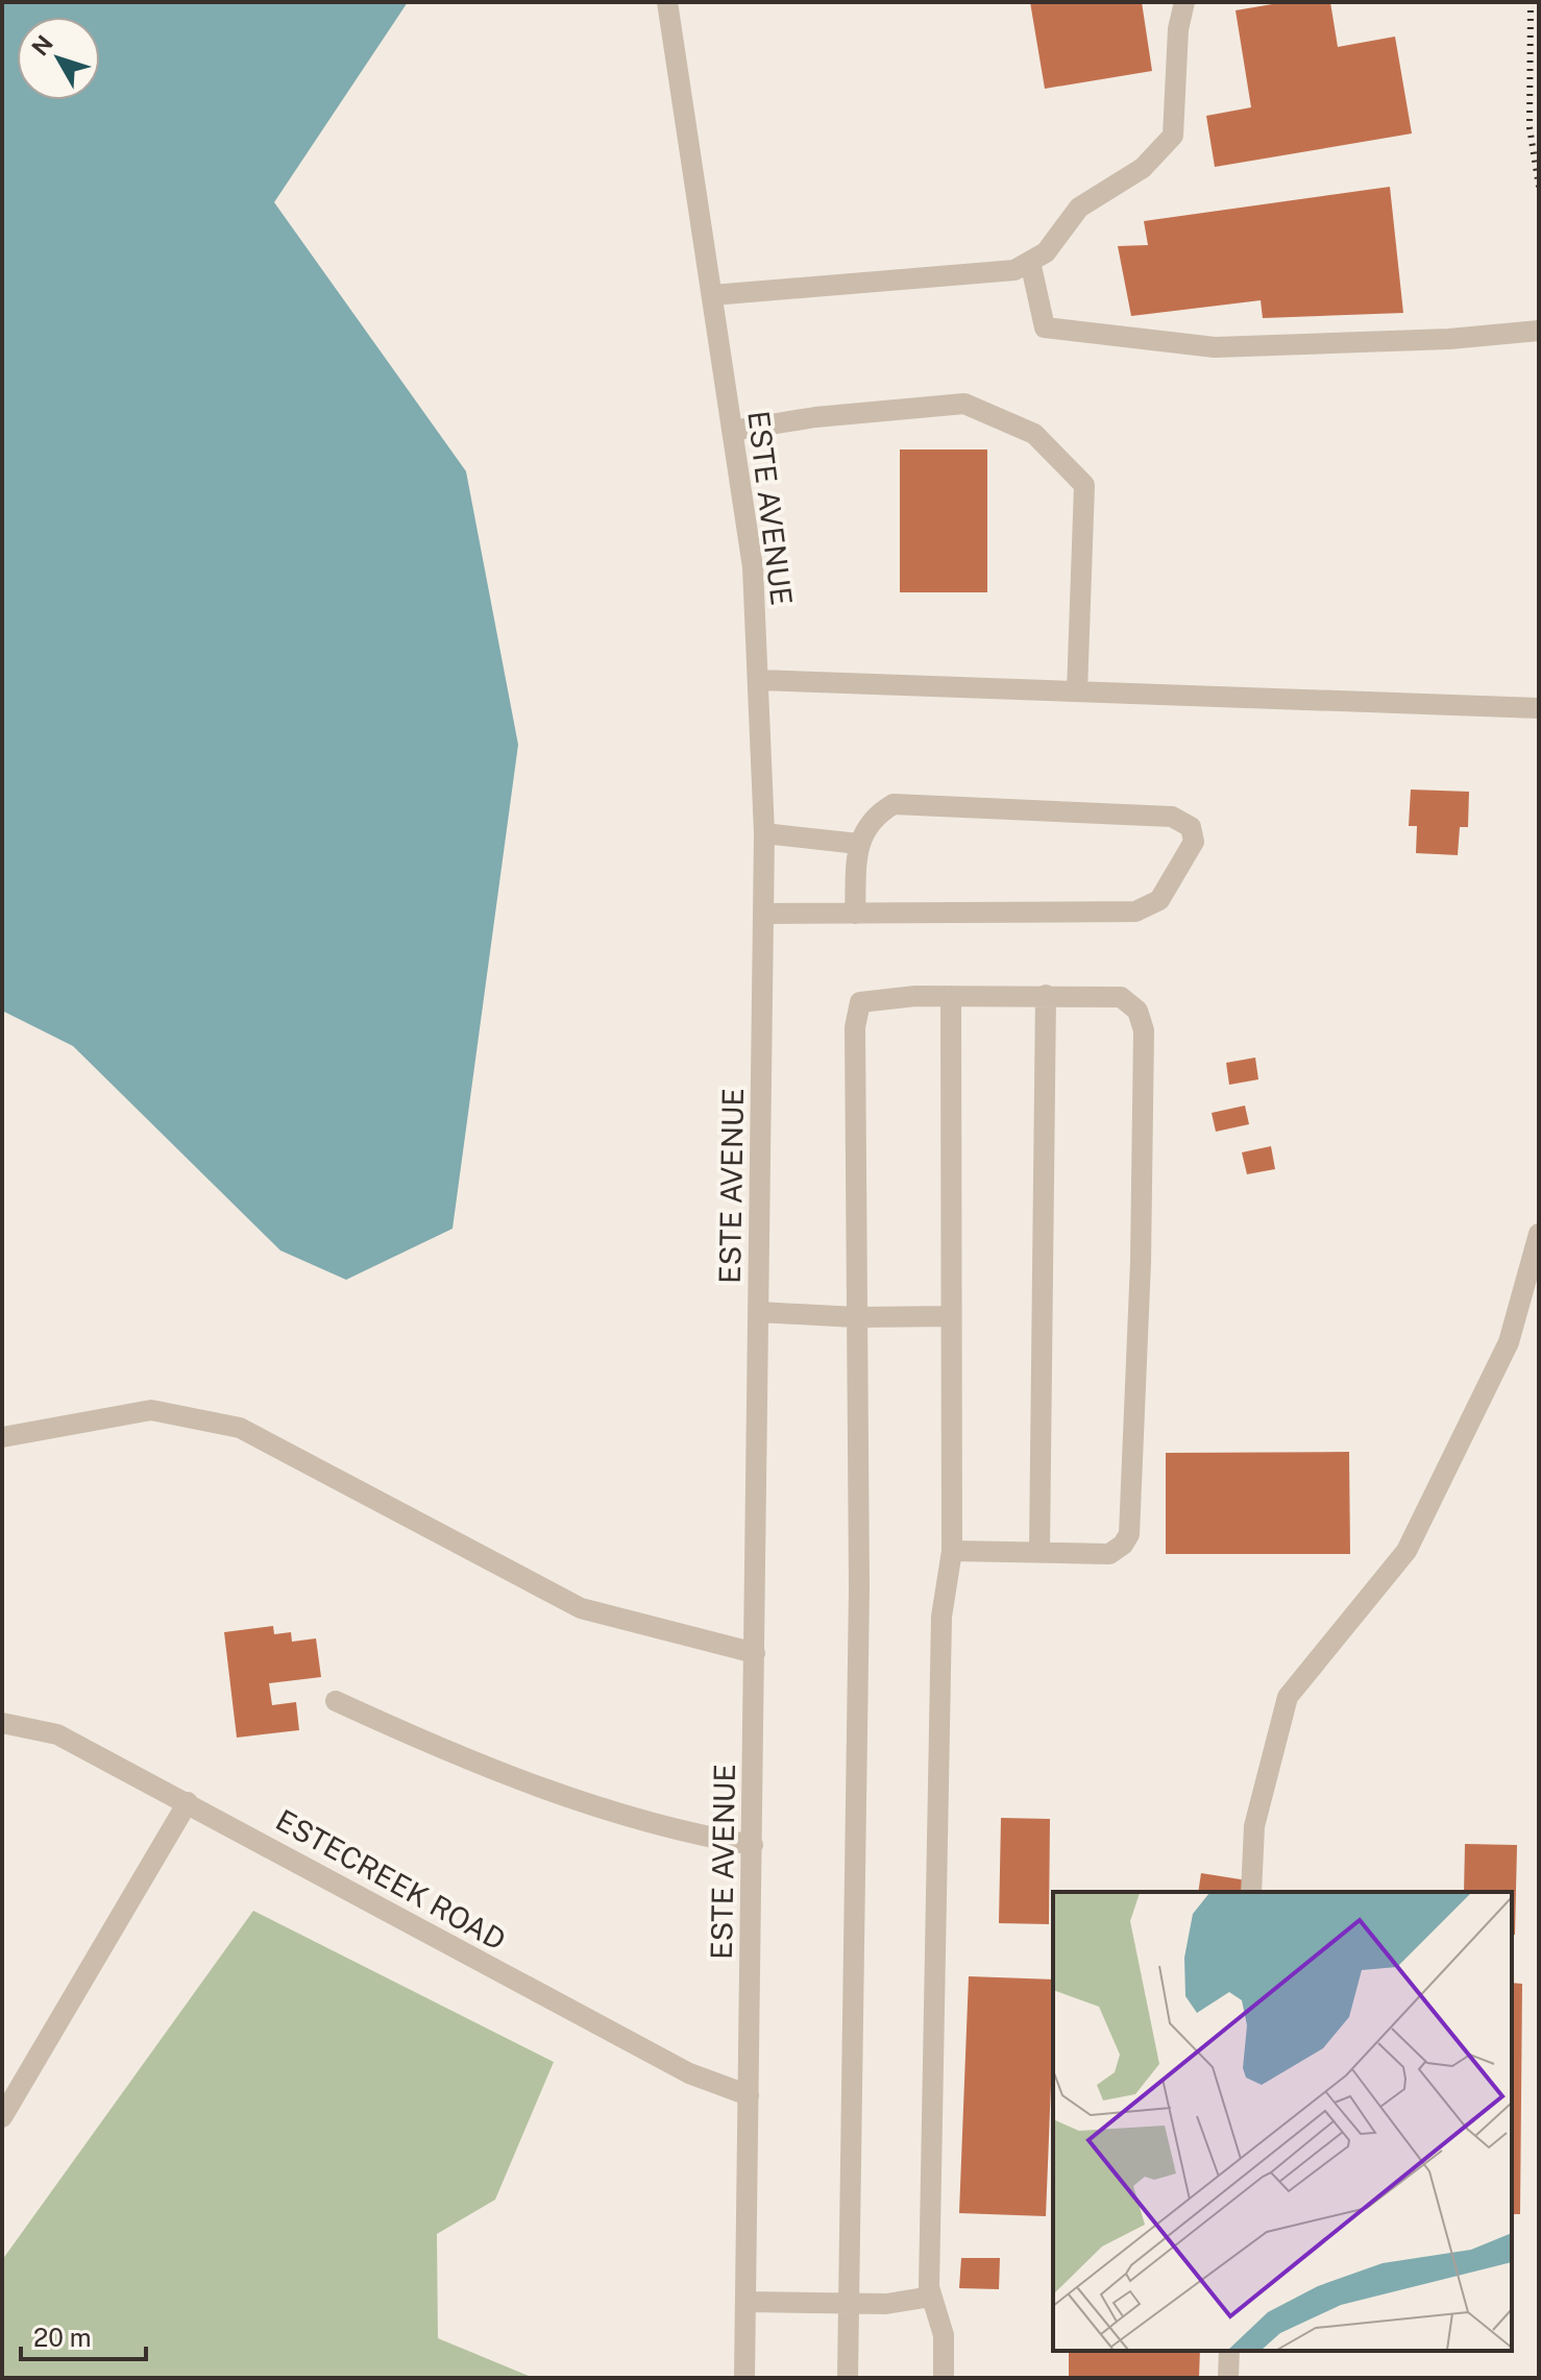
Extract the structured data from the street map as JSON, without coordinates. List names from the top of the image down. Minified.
{"streets":{"street":["ESTE AVENUE","ESTECREEK ROAD"]},"crossings":[["ESTE AVENUE","ESTECREEK ROAD"]],"scale_bar":"20 m","north":"top left"}
